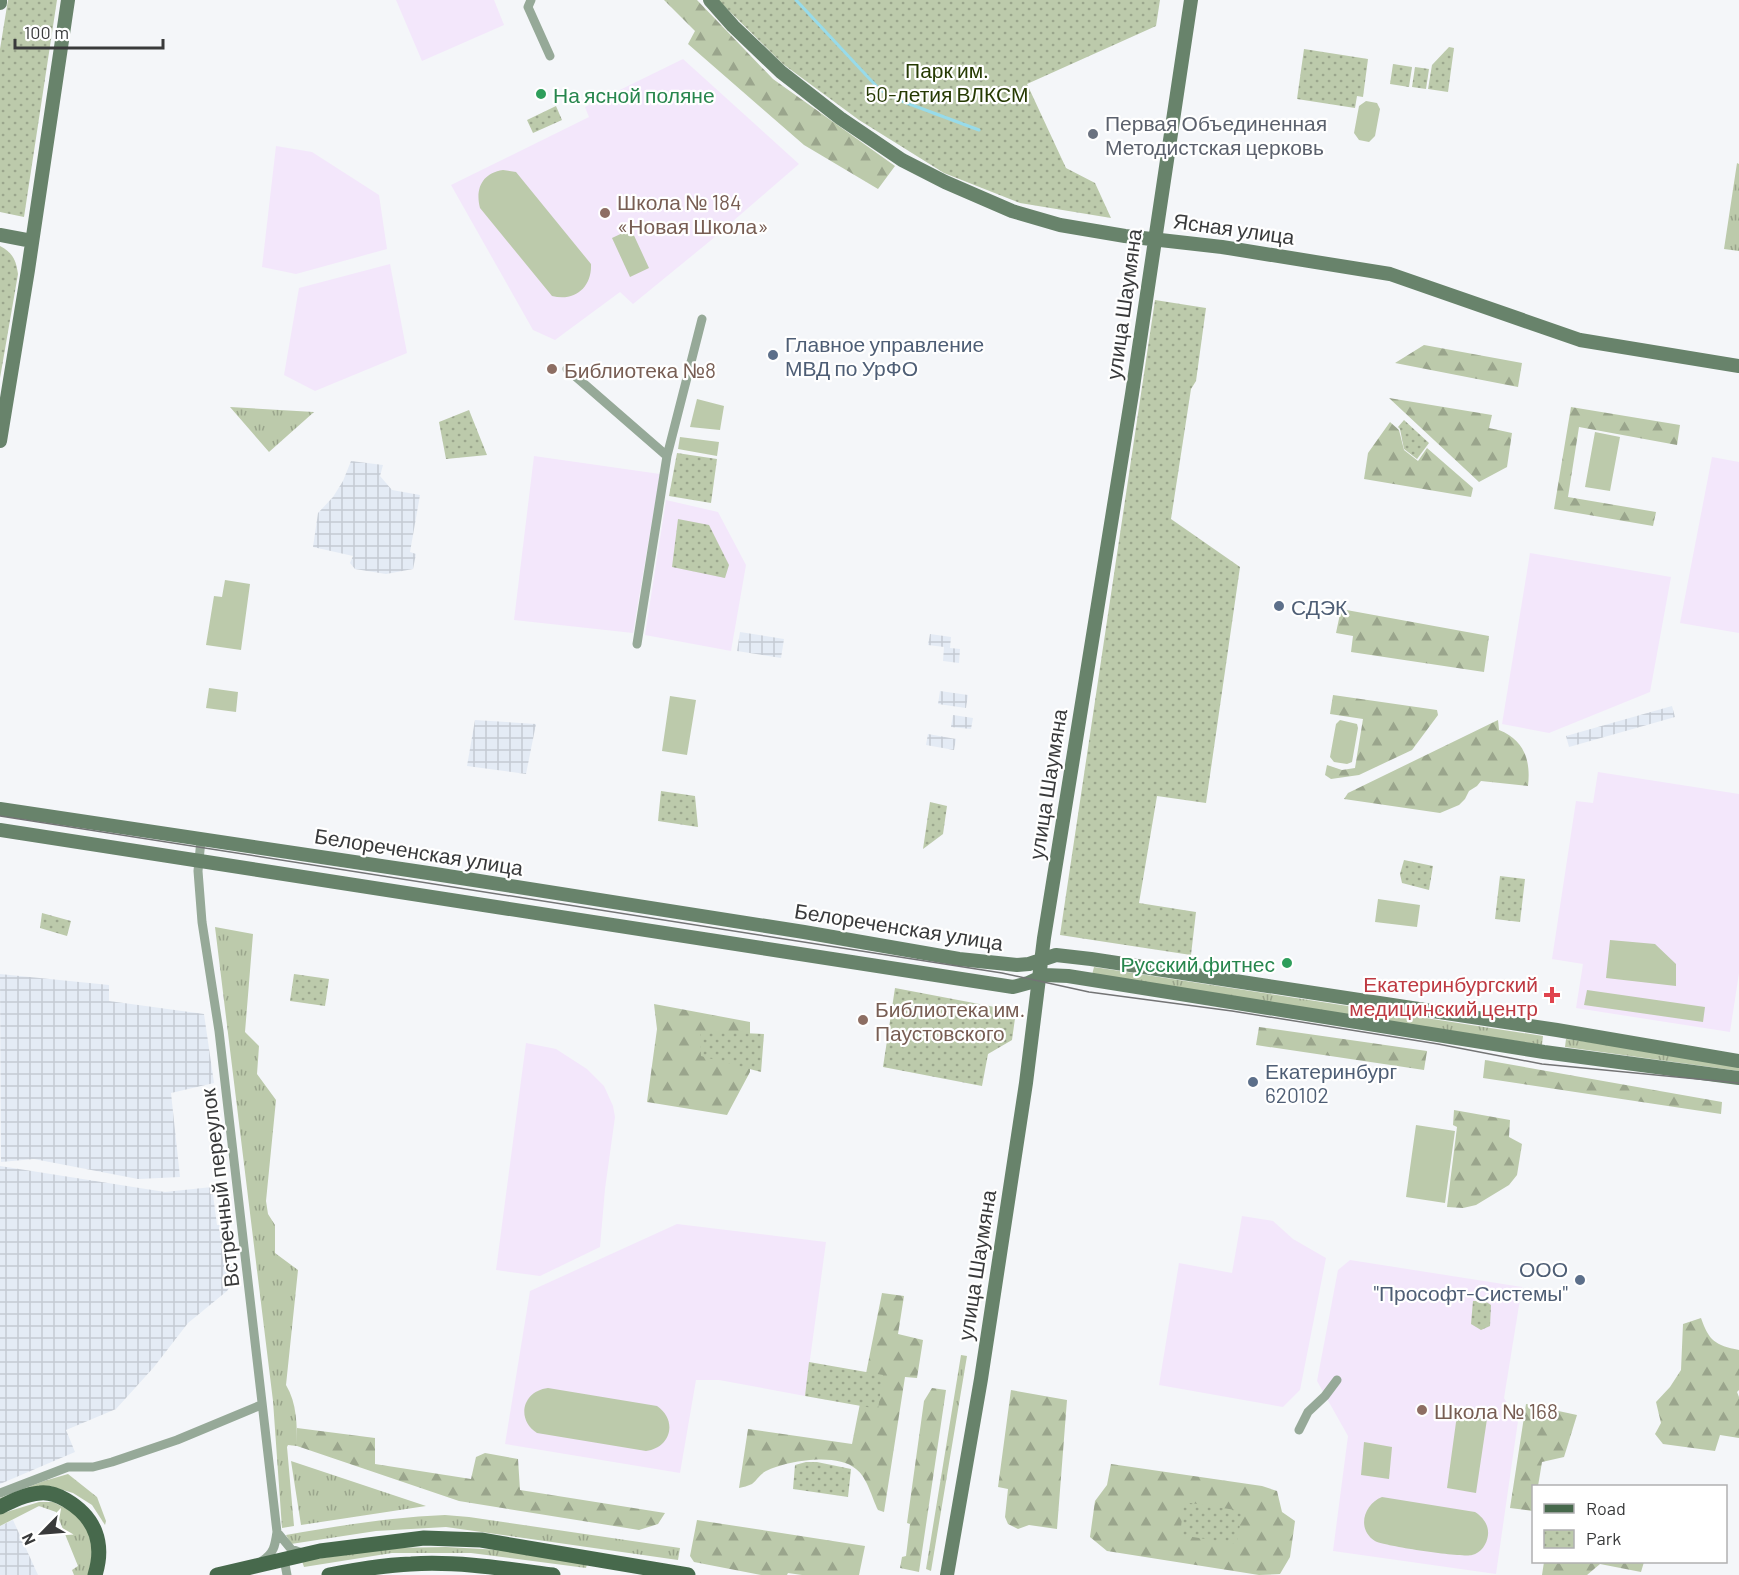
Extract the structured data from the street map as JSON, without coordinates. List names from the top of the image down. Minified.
{"streets":{"street":["Ясная улица","улица Шаумяна","Белореченская улица","Встречный переулок"]},"crossings":[["Ясная улица","улица Шаумяна"],["улица Шаумяна","Белореченская улица"],["Белореченская улица","Встречный переулок"]],"parks":["Парк им. 50-летия ВЛКСМ"],"places":{"other":["На ясной поляне","Первая Объединенная Методистская церковь","Школа № 184 «Новая Школа»","Главное управление МВД по УрФО","Библиотека №8","СДЭК","Русский фитнес","Библиотека им. Паустовского","Екатеринбург 620102","ООО \"Прософт-Системы\"","Школа № 168"],"health":["Екатеринбургский медицинский центр"]},"legend":["Road","Park"],"scale_bar":"100 m","north":"bottom left"}
